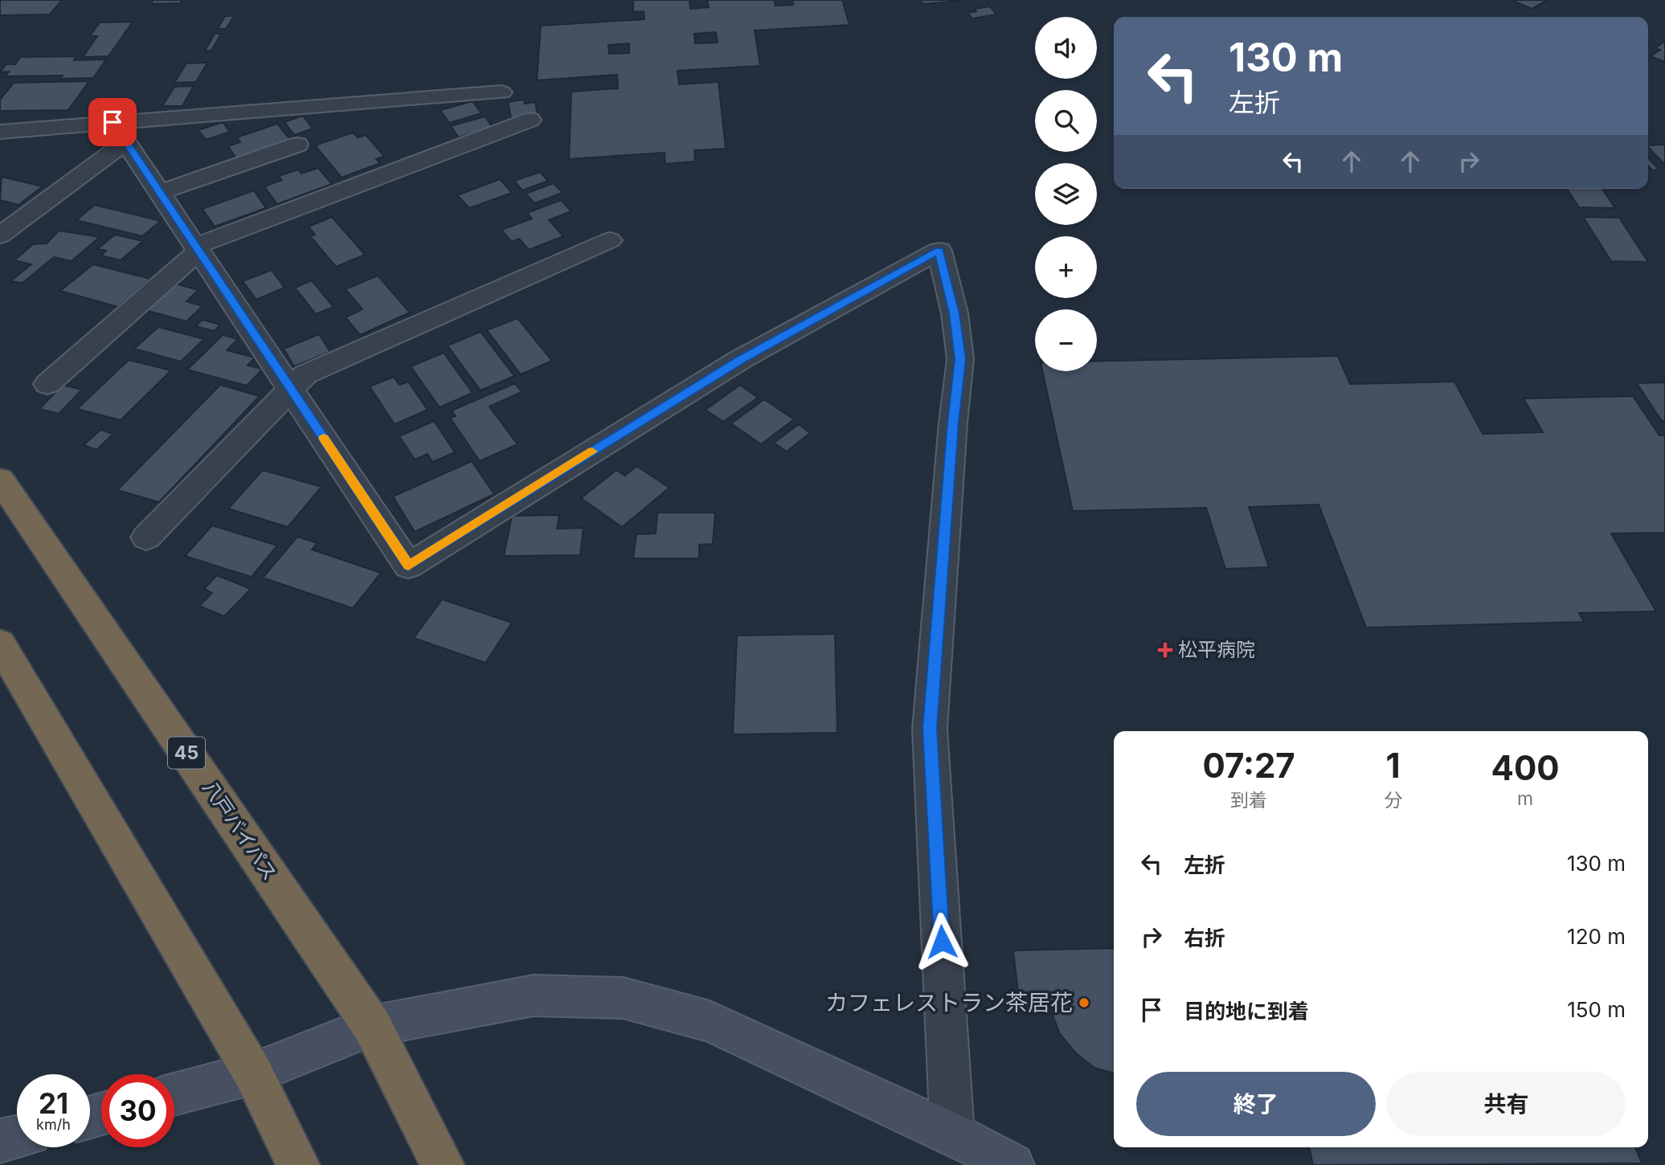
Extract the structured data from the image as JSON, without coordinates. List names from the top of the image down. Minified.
{"streets":{"highway":["45","八戸バイパス"]},"places":{"health":["松平病院"],"other":["カフェレストラン茶居花"]},"page":{"map_buttons":["+","−"],"turn":["130 m","左折"],"eta":["07:27","到着","1","分","400","m"],"list":[{"name":"左折","value":"130 m"},{"name":"右折","value":"120 m"},{"name":"目的地に到着","value":"150 m"}],"buttons":["終了","共有"],"speed":"21 km/h","limit":"30"}}
